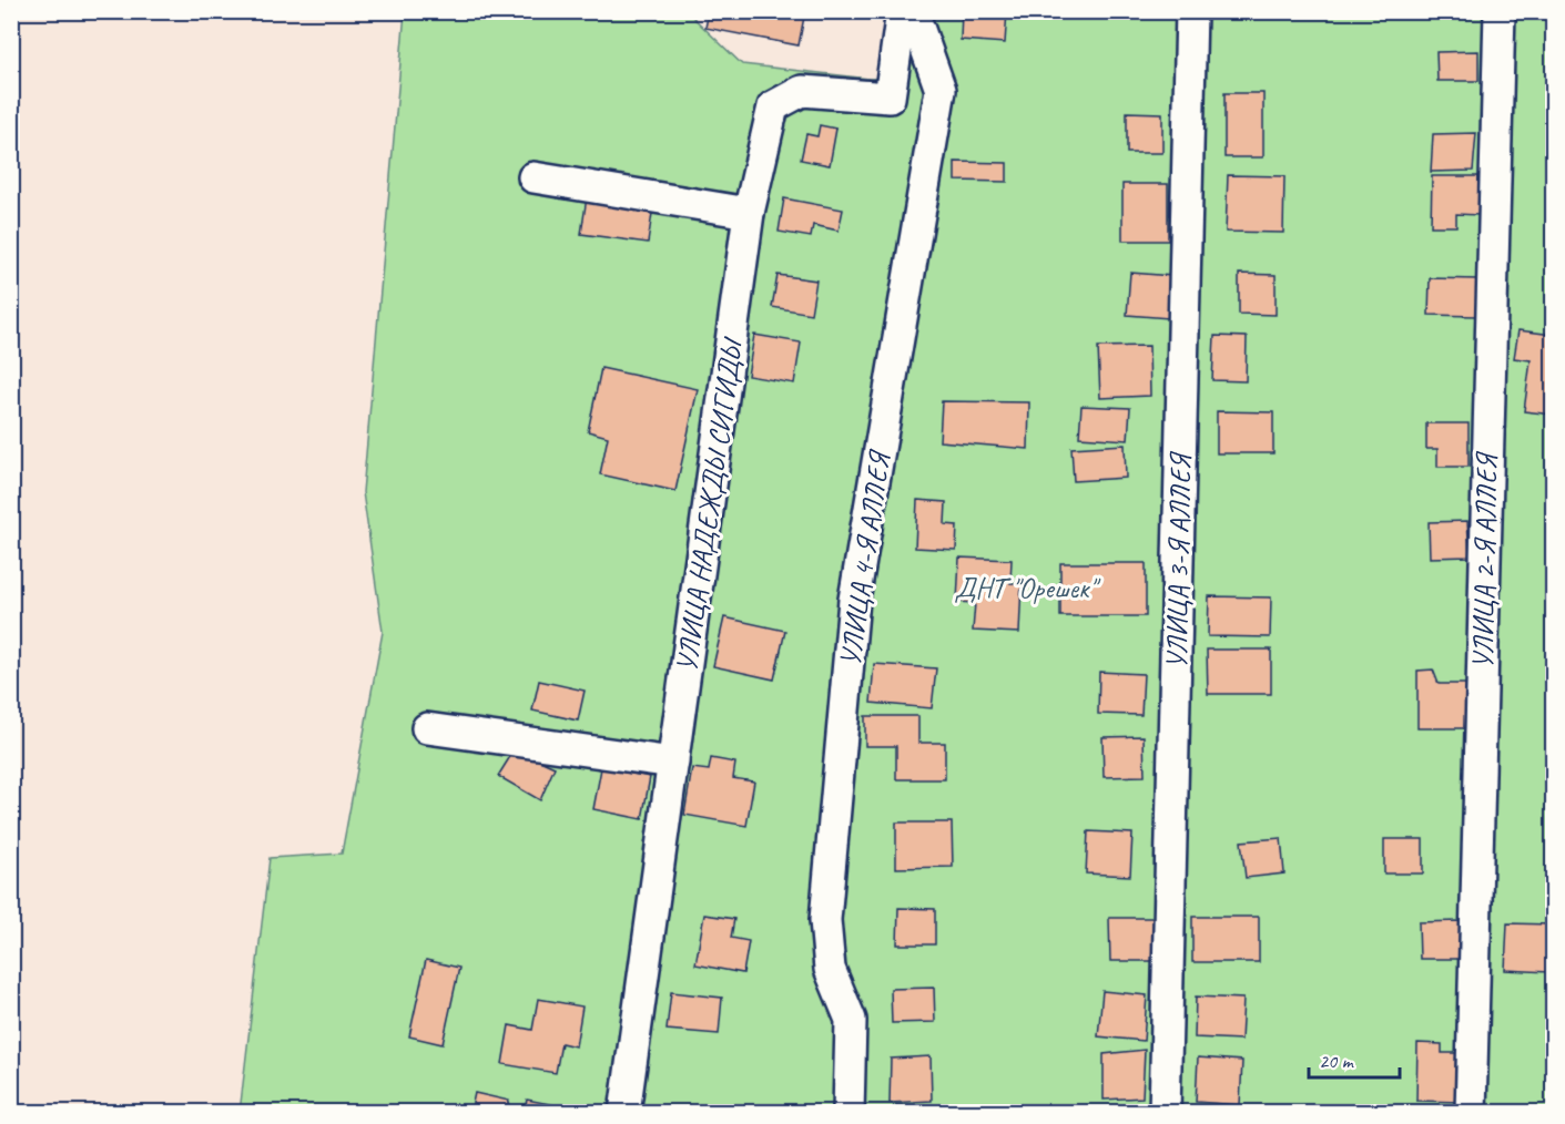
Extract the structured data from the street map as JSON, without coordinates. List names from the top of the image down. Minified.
{"streets":{"street":["УЛИЦА НАДЕЖДЫ СИГИДЫ","УЛИЦА 4-Я АЛЛЕЯ","УЛИЦА 3-Я АЛЛЕЯ","УЛИЦА 2-Я АЛЛЕЯ"]},"parks":["ДНТ \"Орешек\""],"scale_bar":"20 m"}
